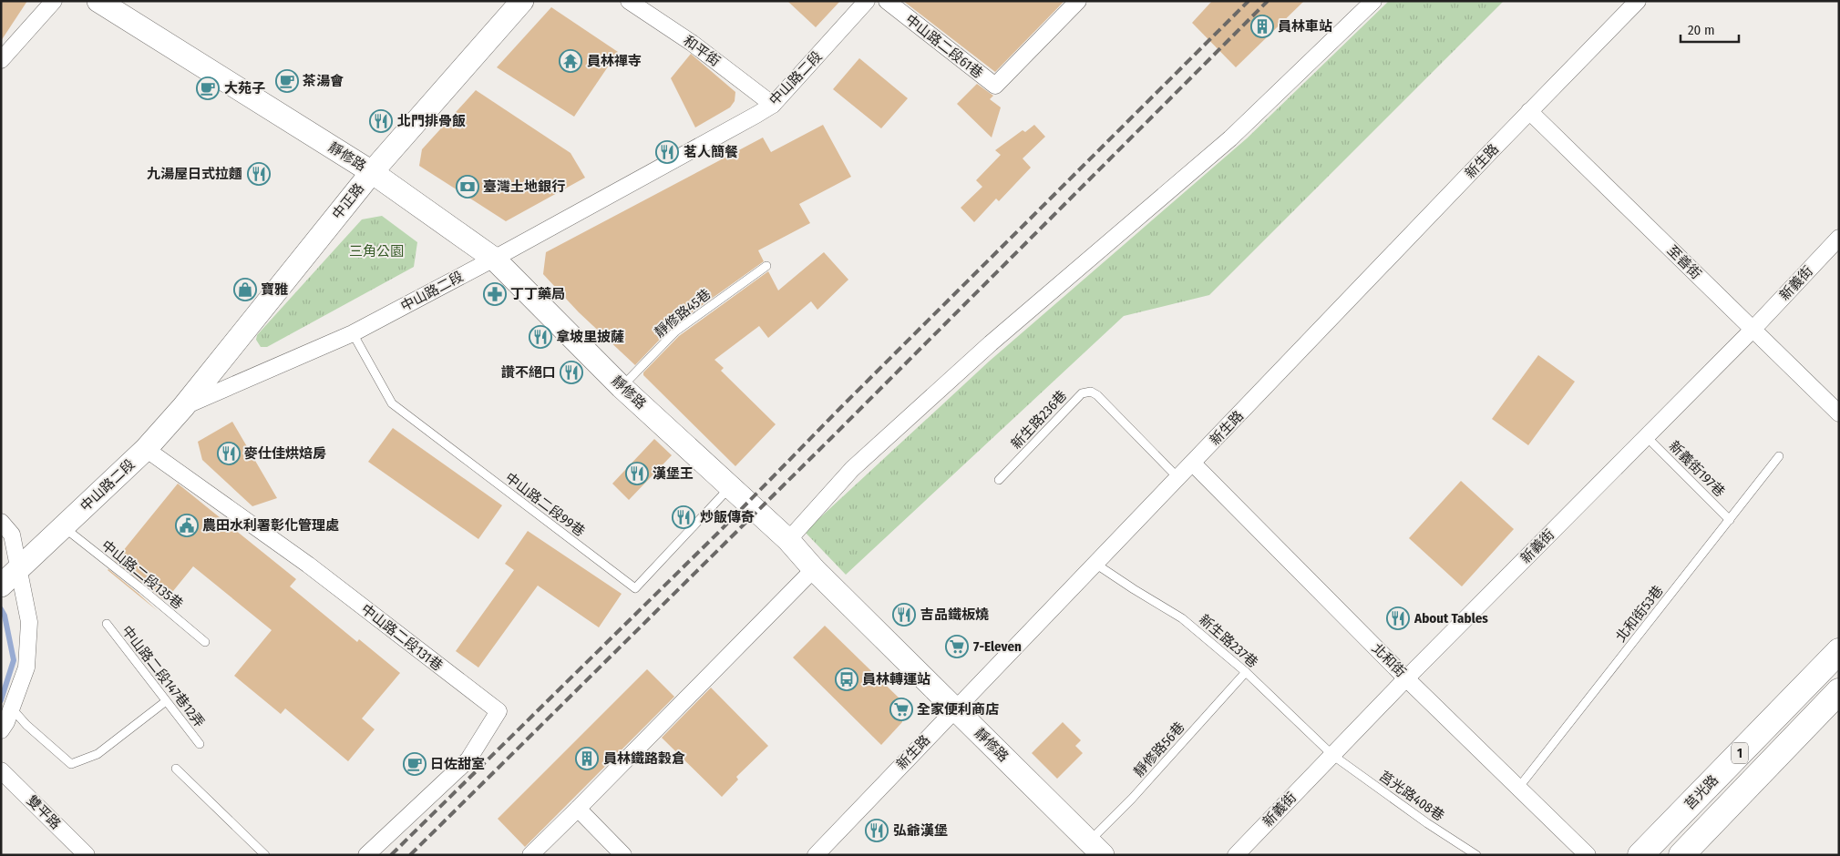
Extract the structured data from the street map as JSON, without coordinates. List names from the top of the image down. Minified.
{"streets":{"main road":["1","莒光路"],"street":["中山路二段61巷","和平街","中山路二段","靜修路","新生路","中正路","至善街","新義街","中山路二段131巷","北和街","雙平路"],"lane":["靜修路45巷","新生路236巷","新義街197巷","中山路二段99巷","中山路二段135巷","北和街53巷","新生路237巷","中山路二段147巷12弄","靜修路56巷","莒光路408巷"]},"crossings":[["和平街","中山路二段"],["中山路二段","靜修路"],["中山路二段","中正路"],["中山路二段","中山路二段99巷"],["中山路二段","中山路二段135巷"],["中山路二段","中山路二段131巷"],["靜修路","新生路"],["靜修路","中正路"],["靜修路","靜修路45巷"],["靜修路","中山路二段99巷"],["靜修路","靜修路56巷"],["新生路","至善街"],["新生路","新生路236巷"],["新生路","新生路237巷"],["新生路","北和街"],["至善街","新義街"],["新義街","新義街197巷"],["新義街","新生路237巷"],["新義街","北和街"],["新義街","莒光路408巷"],["新義街197巷","北和街53巷"],["北和街53巷","北和街"],["新生路237巷","靜修路56巷"],["新生路237巷","莒光路408巷"]],"parks":["三角公園"],"places":{"building":["員林車站","員林鐵路穀倉"],"temple":["員林禪寺"],"cafe":["茶湯會","大苑子","日佐甜室"],"restaurant":["北門排骨飯","茗人簡餐","九湯屋日式拉麵","拿坡里披薩","讚不絕口","麥仕佳烘焙房","漢堡王","炒飯傳奇","吉品鐵板燒","About Tables","弘爺漢堡"],"bank":["臺灣土地銀行"],"shop":["寶雅"],"pharmacy":["丁丁藥局"],"public building":["農田水利署彰化管理處"],"supermarket":["7-Eleven","全家便利商店"],"bus stop":["員林轉運站"]},"scale_bar":"20 m"}
